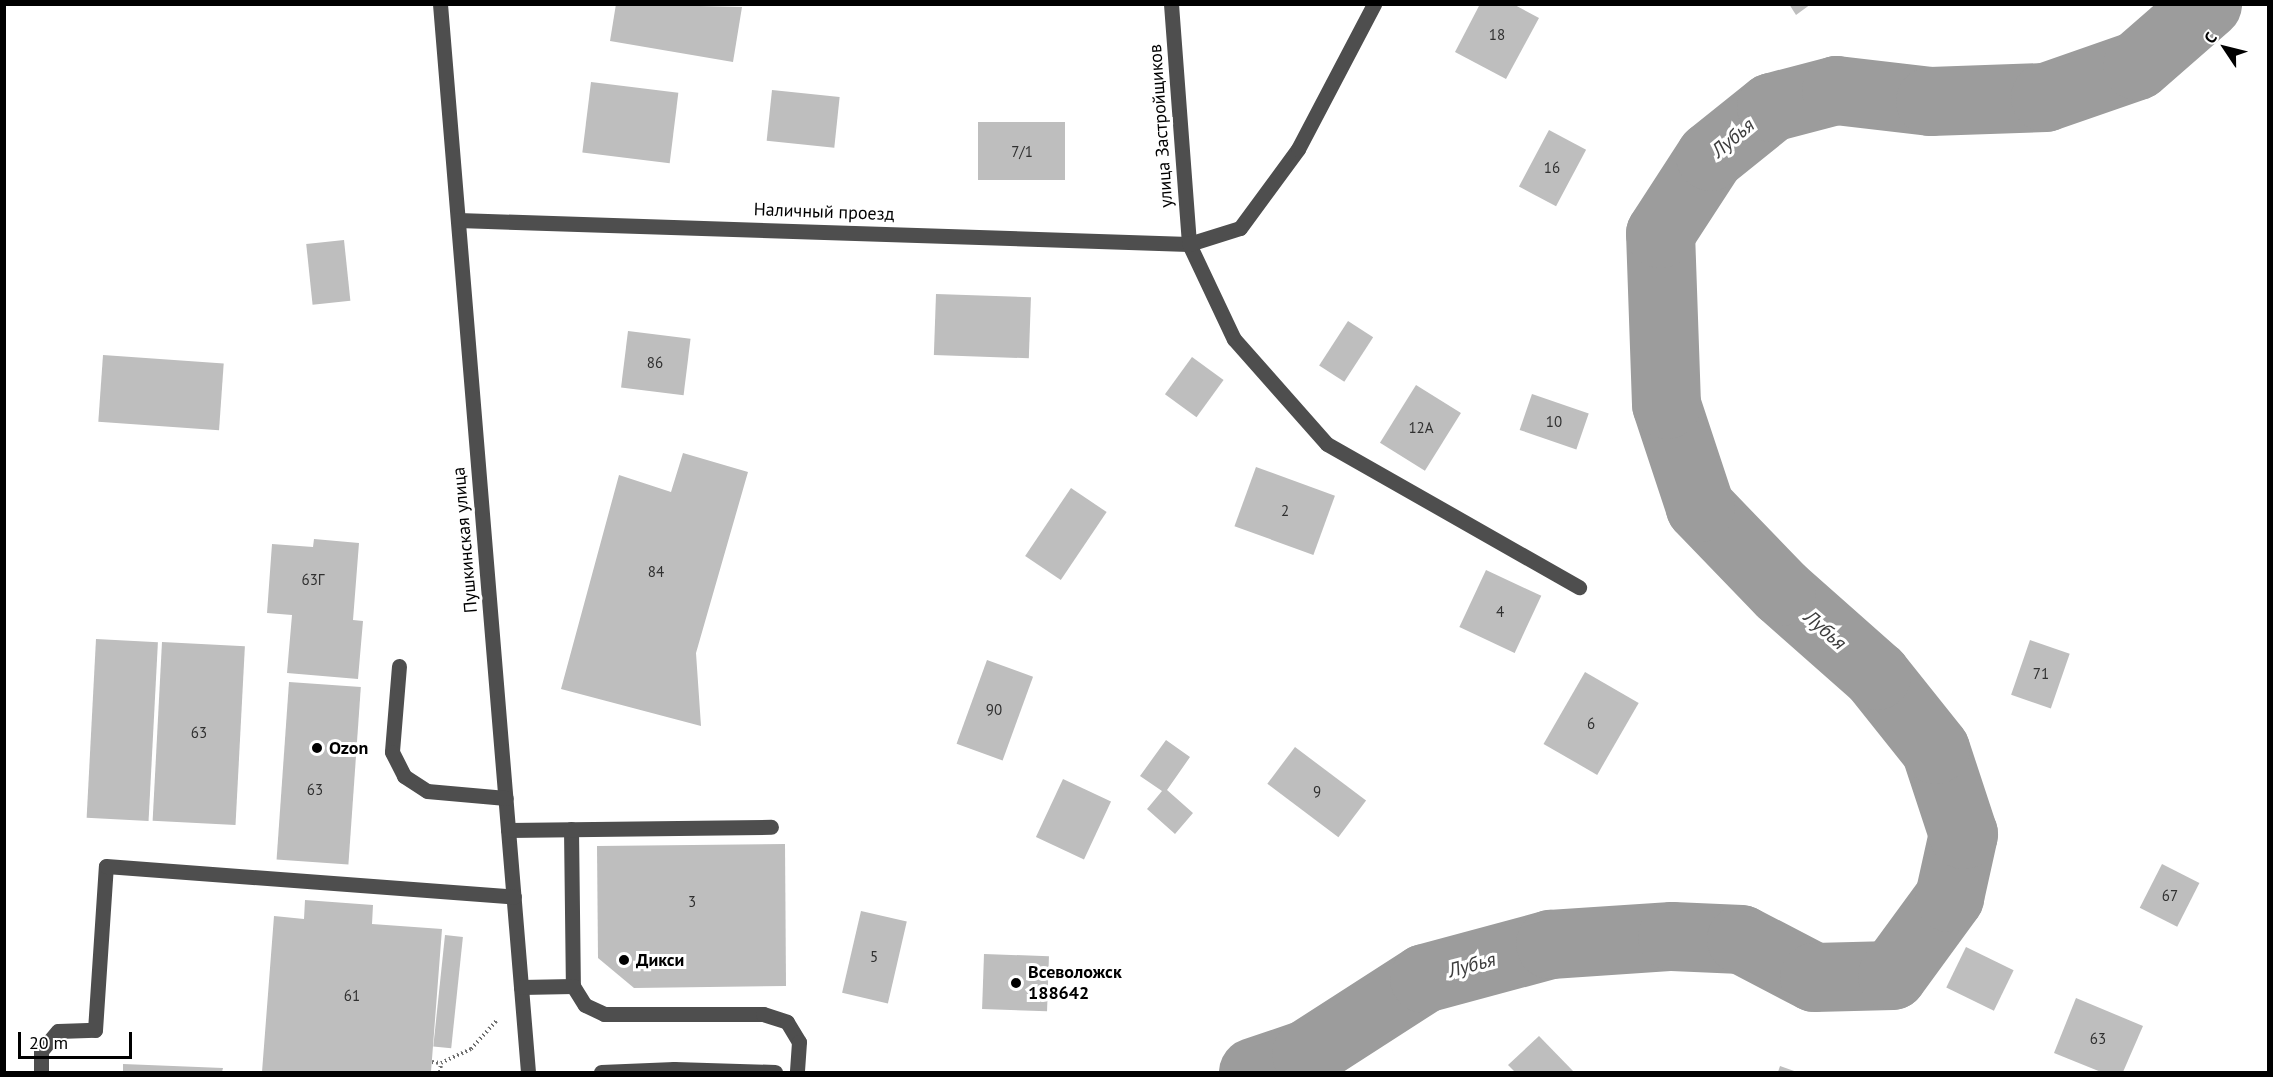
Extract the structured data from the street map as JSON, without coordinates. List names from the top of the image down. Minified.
{"streets":{"street":["улица Застройщиков","Наличный проезд","Пушкинская улица"]},"crossings":[["улица Застройщиков","Наличный проезд"],["Наличный проезд","Пушкинская улица"]],"water":["Лубья"],"places":["Ozon","Дикси","Всеволожск 188642"],"house_numbers":["18","7/1","16","86","10","12А","2","84","63Г","4","71","90","6","63","63","9","67","3","5","61","63"],"scale_bar":"20 m","north":"top left"}
